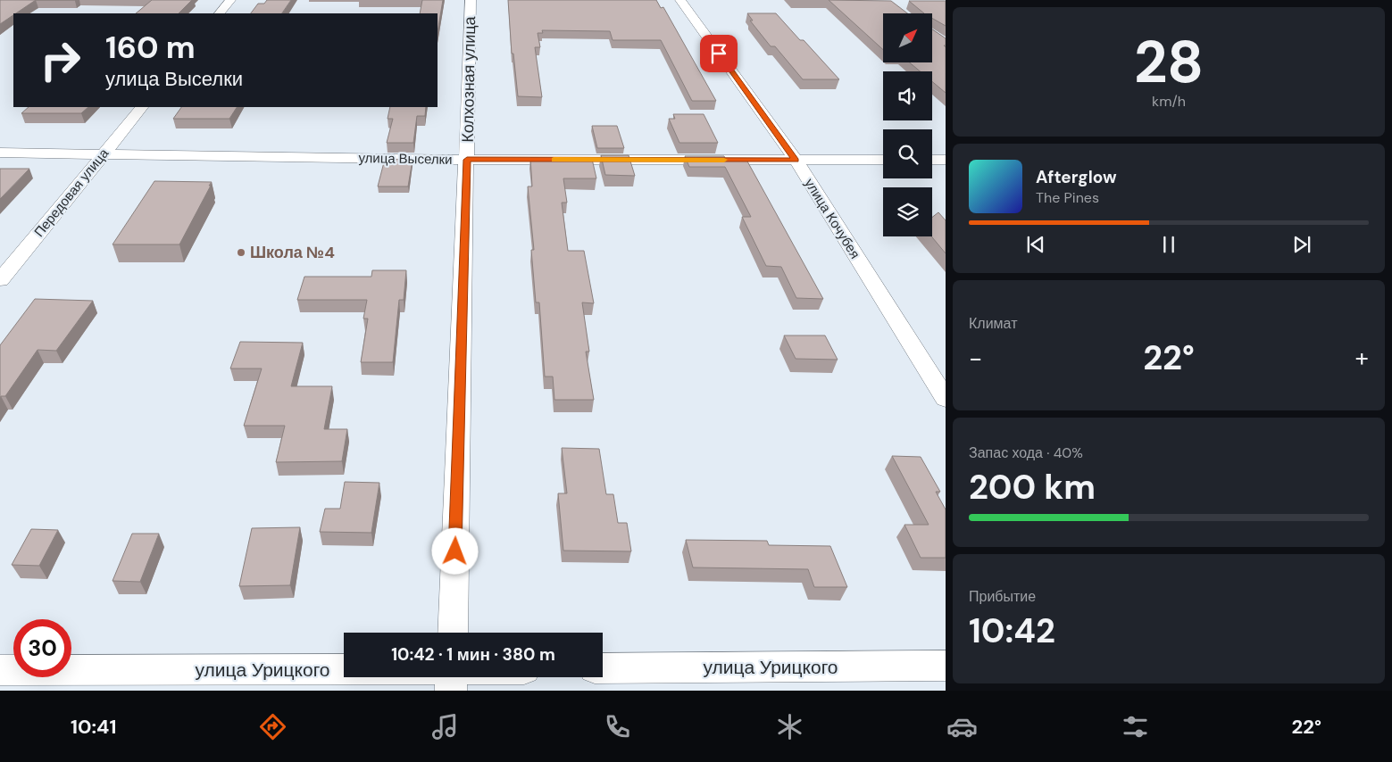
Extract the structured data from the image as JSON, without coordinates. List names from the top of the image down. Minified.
{"streets":{"street":["Колхозная улица","улица Выселки","Передовая улица","улица Кочубея","улица Урицкого"]},"crossings":[["Колхозная улица","улица Выселки"],["улица Выселки","Передовая улица"],["улица Выселки","улица Кочубея"]],"places":["Школа №4"],"north":"top right","page":{"tile":[["28","km/h"],"Климат",["Запас хода · 40%","200 km"],["Прибытие","10:42"]],"turn":["160 m","улица Выселки"],"song":["Afterglow","The Pines"],"heat":["−","22°","+"],"limit":"30","trip":"10:42 · 1 мин · 380 m","tabs":["10:41","22°"]}}
